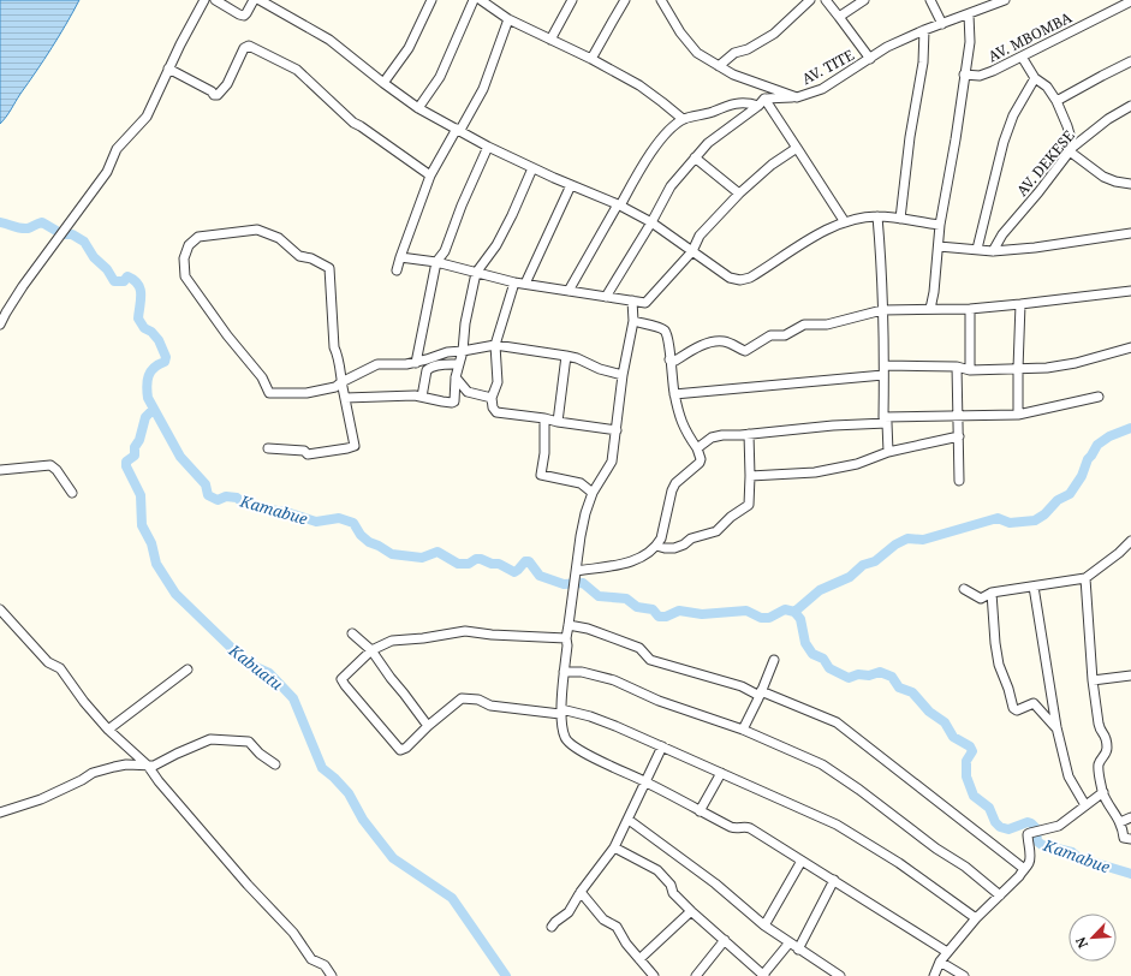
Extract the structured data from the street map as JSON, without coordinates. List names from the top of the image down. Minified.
{"streets":{"street":["AV. MBOMBA","AV. TITE","AV. DEKESE"]},"water":["Kamabue","Kabuatu"],"north":"bottom left"}
